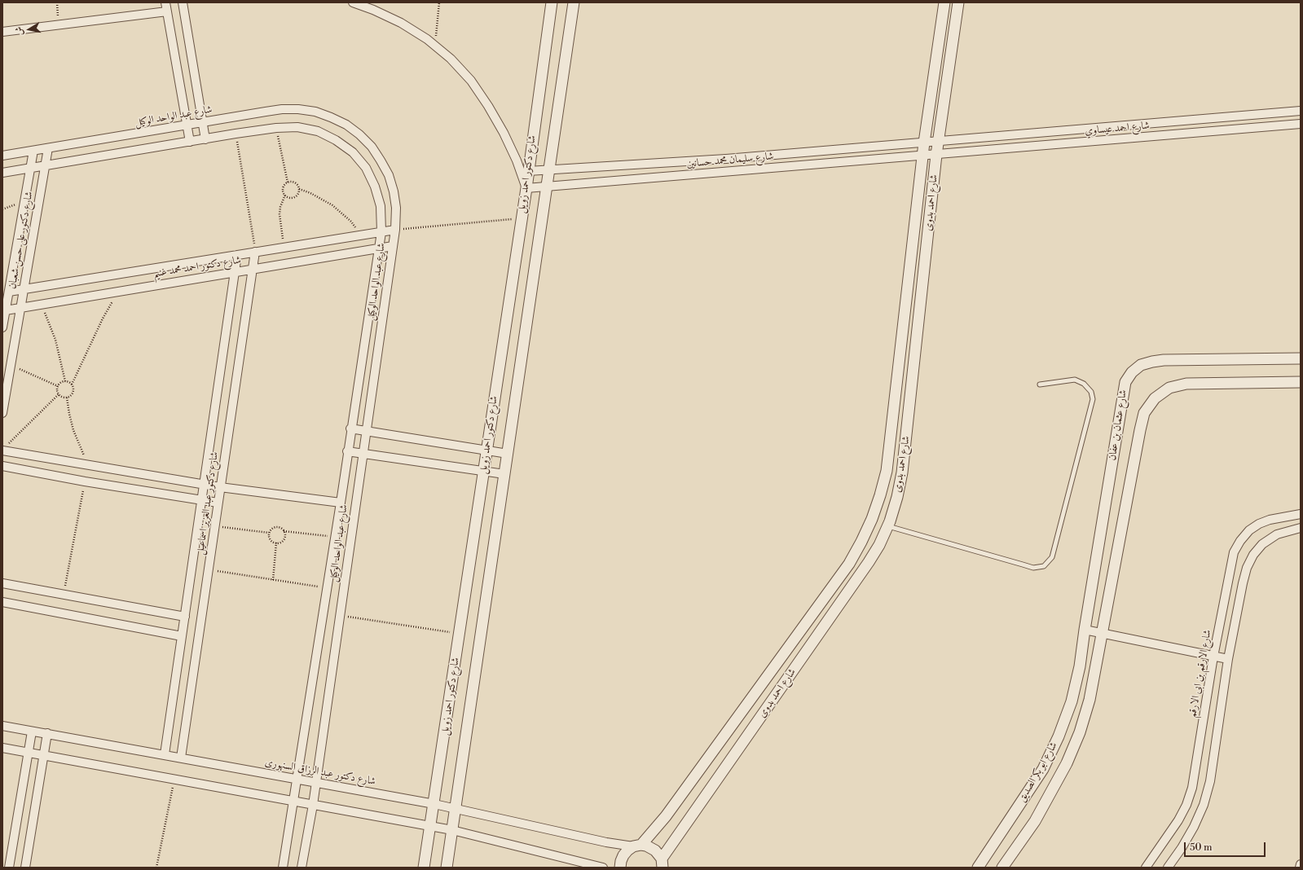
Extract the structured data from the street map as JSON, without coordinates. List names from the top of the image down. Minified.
{"streets":{"street":["شارع عبد الواحد الوكيل","شارع احمد عيساوي","شارع سليمان محمد حسانين","شارع دكتور احمد زويل","شارع احمد بدوى","شارع دكتور على حسن شعبان","شارع دكتور احمد محمد غنيم","شارع عثمان بن عفان","شارع دكتور عبد العزيز اسماعيل","شارع الارقم بن ابى الارقم","شارع دكتور عبد الرزاق السنهورى","شارع ابو بكر الصديق"]},"crossings":[["شارع عبد الواحد الوكيل","شارع دكتور على حسن شعبان"],["شارع عبد الواحد الوكيل","شارع دكتور احمد محمد غنيم"],["شارع عبد الواحد الوكيل","شارع دكتور عبد الرزاق السنهورى"],["شارع احمد عيساوي","شارع سليمان محمد حسانين"],["شارع احمد عيساوي","شارع احمد بدوى"],["شارع سليمان محمد حسانين","شارع دكتور احمد زويل"],["شارع سليمان محمد حسانين","شارع احمد بدوى"],["شارع دكتور احمد زويل","شارع دكتور عبد الرزاق السنهورى"],["شارع احمد بدوى","شارع دكتور عبد الرزاق السنهورى"],["شارع دكتور على حسن شعبان","شارع دكتور احمد محمد غنيم"],["شارع دكتور احمد محمد غنيم","شارع دكتور عبد العزيز اسماعيل"],["شارع عثمان بن عفان","شارع ابو بكر الصديق"],["شارع دكتور عبد العزيز اسماعيل","شارع دكتور عبد الرزاق السنهورى"]],"scale_bar":"50 m","north":"left"}
